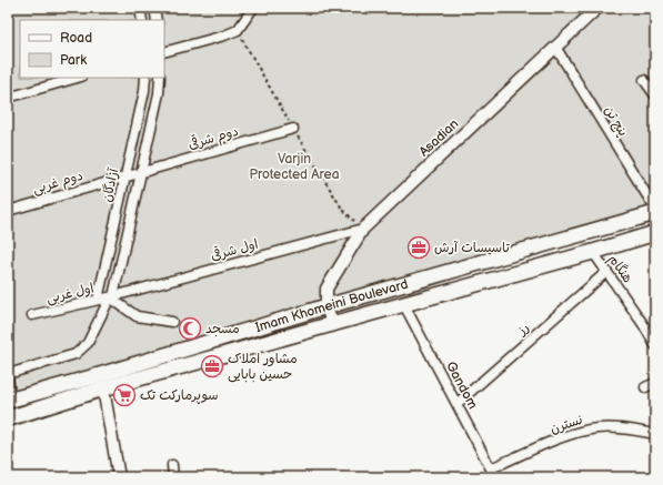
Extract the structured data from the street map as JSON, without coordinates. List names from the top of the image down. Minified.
{"streets":{"main road":["Imam Khomeini Boulevard"],"street":["پنج تن","دوم شرقی","Asadian","دوم غربی","آزادگان","اول شرقی","هنگام","اول غربی","رز","Gandom","نسترن"]},"crossings":[["پنج تن","Asadian"],["دوم شرقی","دوم غربی"],["دوم شرقی","آزادگان"],["Asadian","اول شرقی"],["Asadian","Imam Khomeini Boulevard"],["دوم غربی","آزادگان"],["آزادگان","اول شرقی"],["آزادگان","اول غربی"],["اول شرقی","اول غربی"],["هنگام","Imam Khomeini Boulevard"],["هنگام","رز"],["Imam Khomeini Boulevard","Gandom"],["رز","Gandom"],["Gandom","نسترن"]],"parks":["Varjin Protected Area"],"places":{"office":["تاسیسات آرش","مشاور املاک حسین بابایی"],"mosque":["مسجد"],"supermarket":["سوپرمارکت تک"]},"legend":["Road","Park"]}
